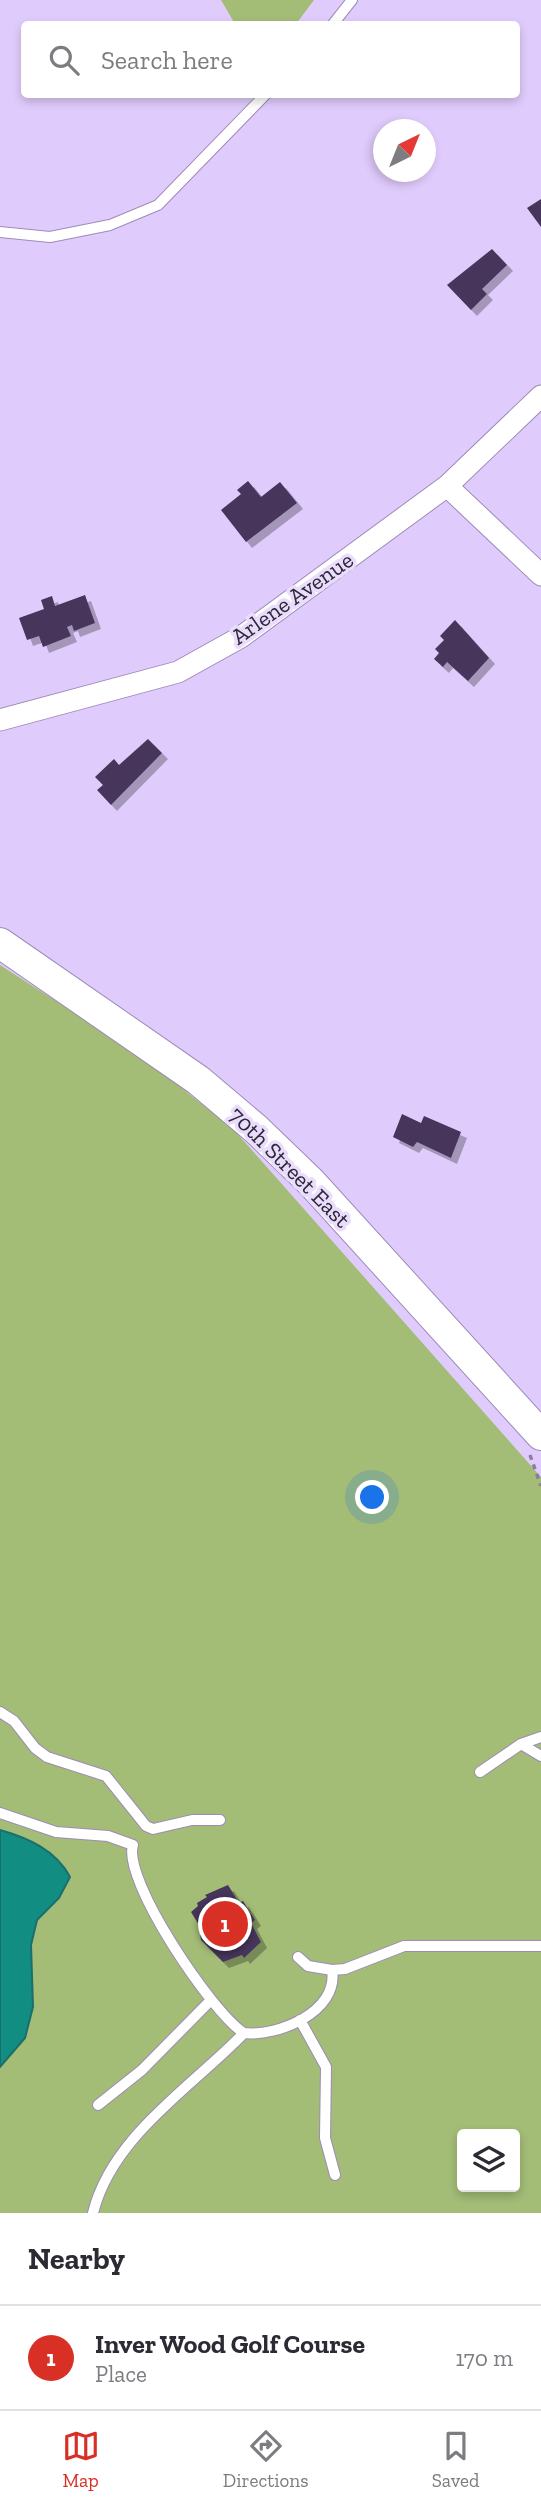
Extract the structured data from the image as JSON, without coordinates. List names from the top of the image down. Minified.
{"streets":{"main road":["70th Street East"],"street":["Arlene Avenue"]},"north":"top right","page":{"search":"Search here","pins":"1","heading":"Nearby","list":[{"mark":"1","name":"Inver Wood Golf Course","note":"Place","value":"170 m"}],"nav":["Map","Directions","Saved"]}}
